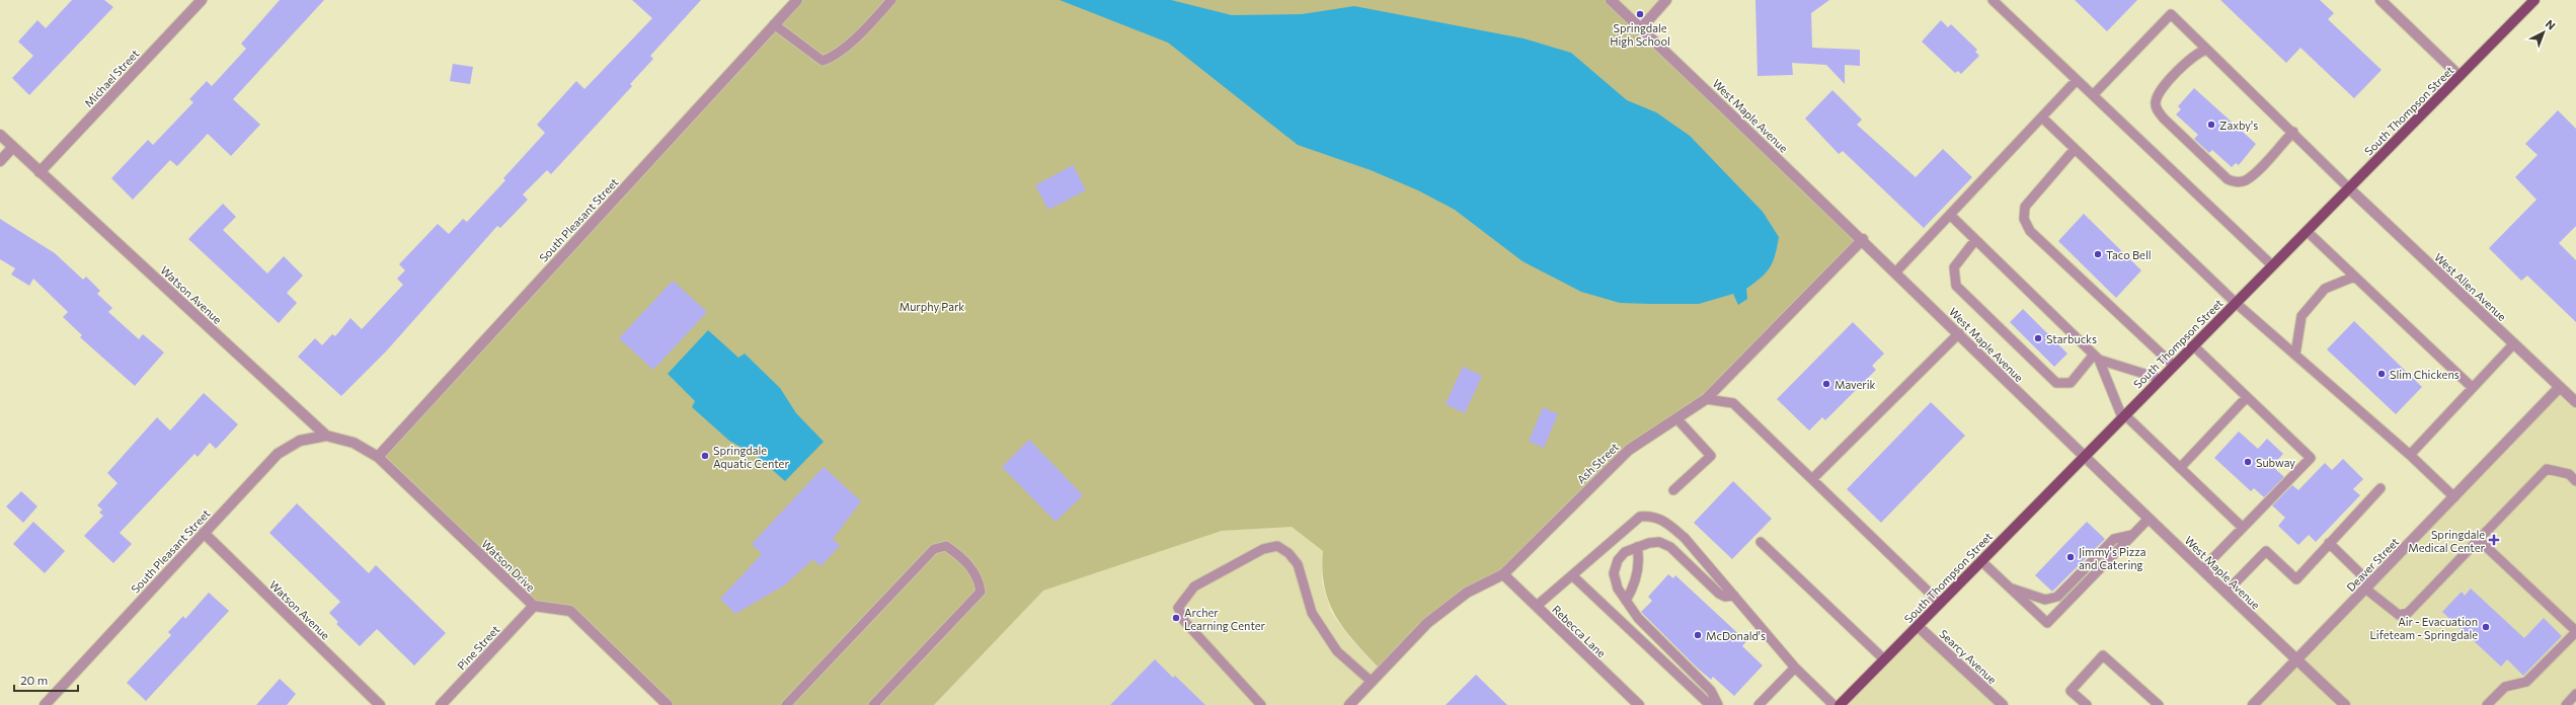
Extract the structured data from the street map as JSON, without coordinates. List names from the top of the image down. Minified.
{"streets":{"main road":["South Thompson Street"],"street":["Michael Street","West Maple Avenue","South Pleasant Street","West Allen Avenue","Watson Avenue","Ash Street","Deaver Street","Watson Drive","Rebecca Lane","Pine Street","Searcy Avenue"]},"crossings":[["Michael Street","Watson Avenue"],["South Thompson Street","West Maple Avenue"],["South Thompson Street","West Allen Avenue"],["South Thompson Street","Searcy Avenue"],["West Maple Avenue","Ash Street"],["West Maple Avenue","Deaver Street"],["South Pleasant Street","Watson Avenue"],["South Pleasant Street","Watson Drive"],["West Allen Avenue","Deaver Street"],["Watson Avenue","Watson Drive"],["Ash Street","Rebecca Lane"],["Watson Drive","Pine Street"]],"parks":["Murphy Park"],"places":{"other":["Springdale High School","Zaxby's","Taco Bell","Starbucks","Slim Chickens","Maverik","Springdale Aquatic Center","Subway","Jimmy's Pizza and Catering","Archer Learning Center","Air - Evacuation Lifeteam - Springdale","McDonald's"],"health":["Springdale Medical Center"]},"scale_bar":"20 m","north":"top right"}
